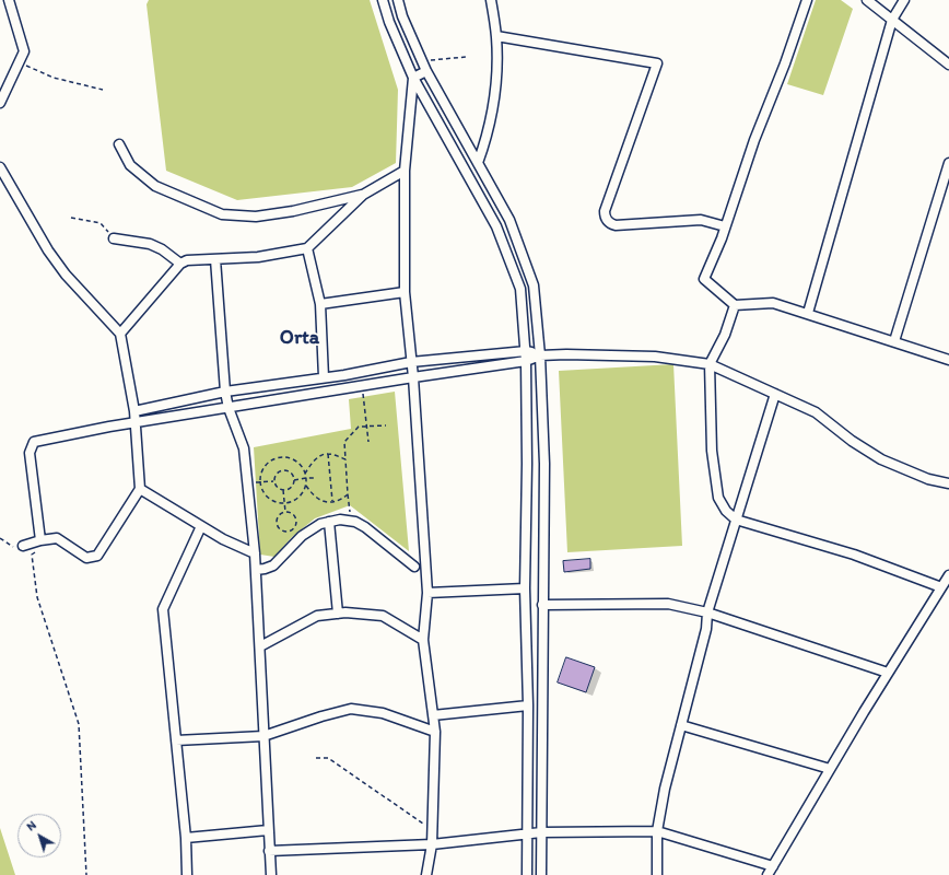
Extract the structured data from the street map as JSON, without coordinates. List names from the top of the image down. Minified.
{"districts":["Orta"],"north":"top left"}
